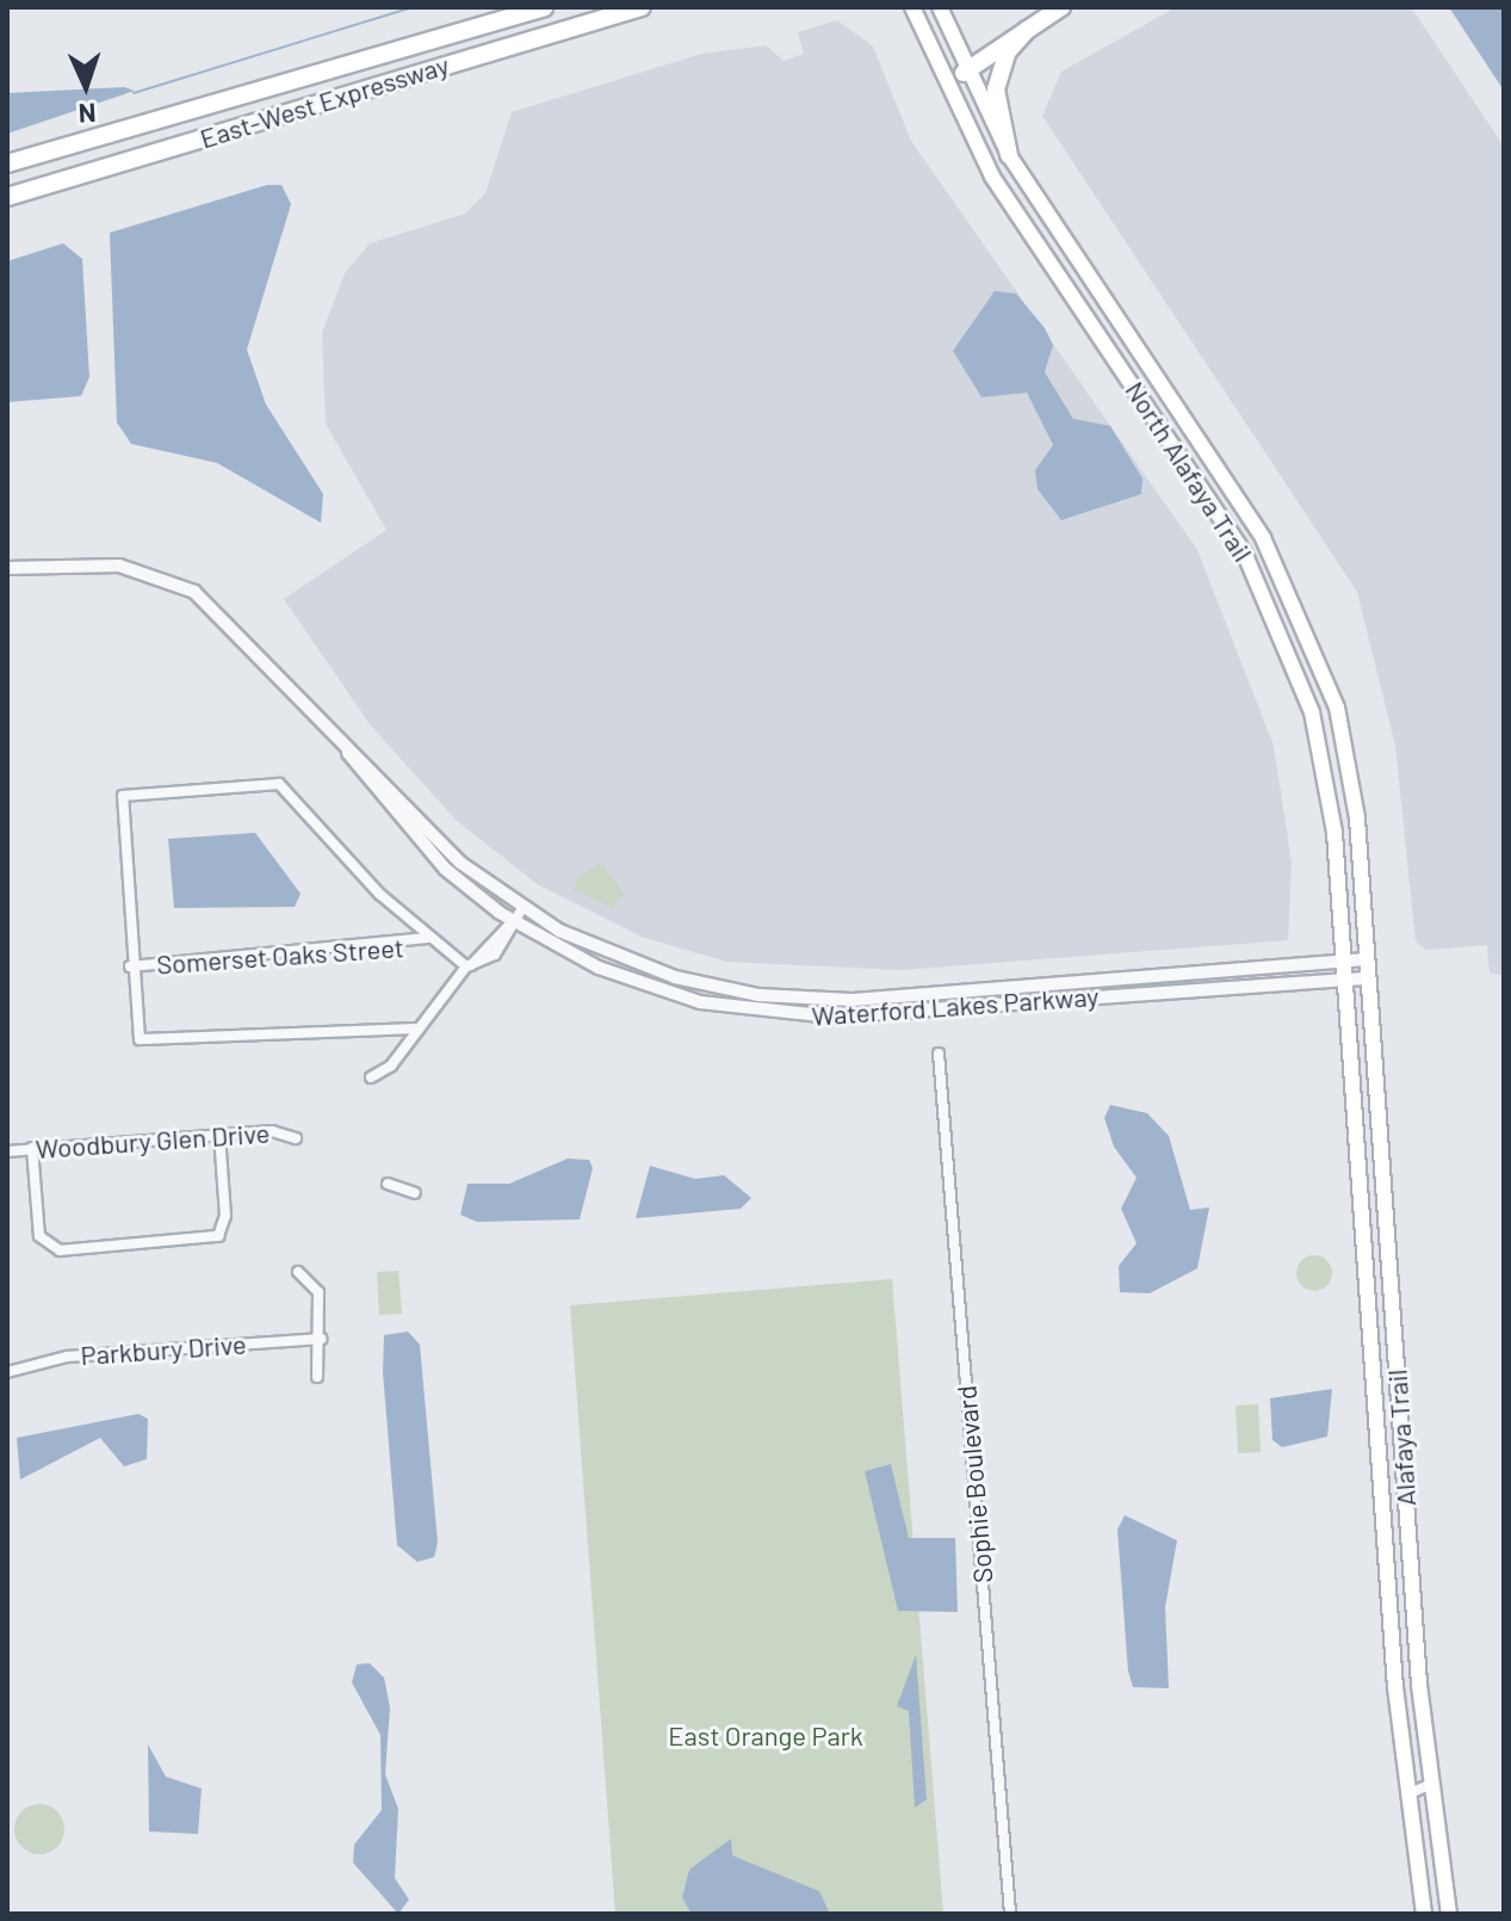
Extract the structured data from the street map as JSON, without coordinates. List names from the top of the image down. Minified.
{"streets":{"highway":["East-West Expressway"],"main road":["North Alafaya Trail","Alafaya Trail"],"street":["Somerset Oaks Street","Waterford Lakes Parkway","Woodbury Glen Drive","Parkbury Drive","Sophie Boulevard"]},"crossings":[["North Alafaya Trail","Waterford Lakes Parkway"],["North Alafaya Trail","Alafaya Trail"],["Waterford Lakes Parkway","Alafaya Trail"]],"parks":["East Orange Park"],"north":"bottom"}
